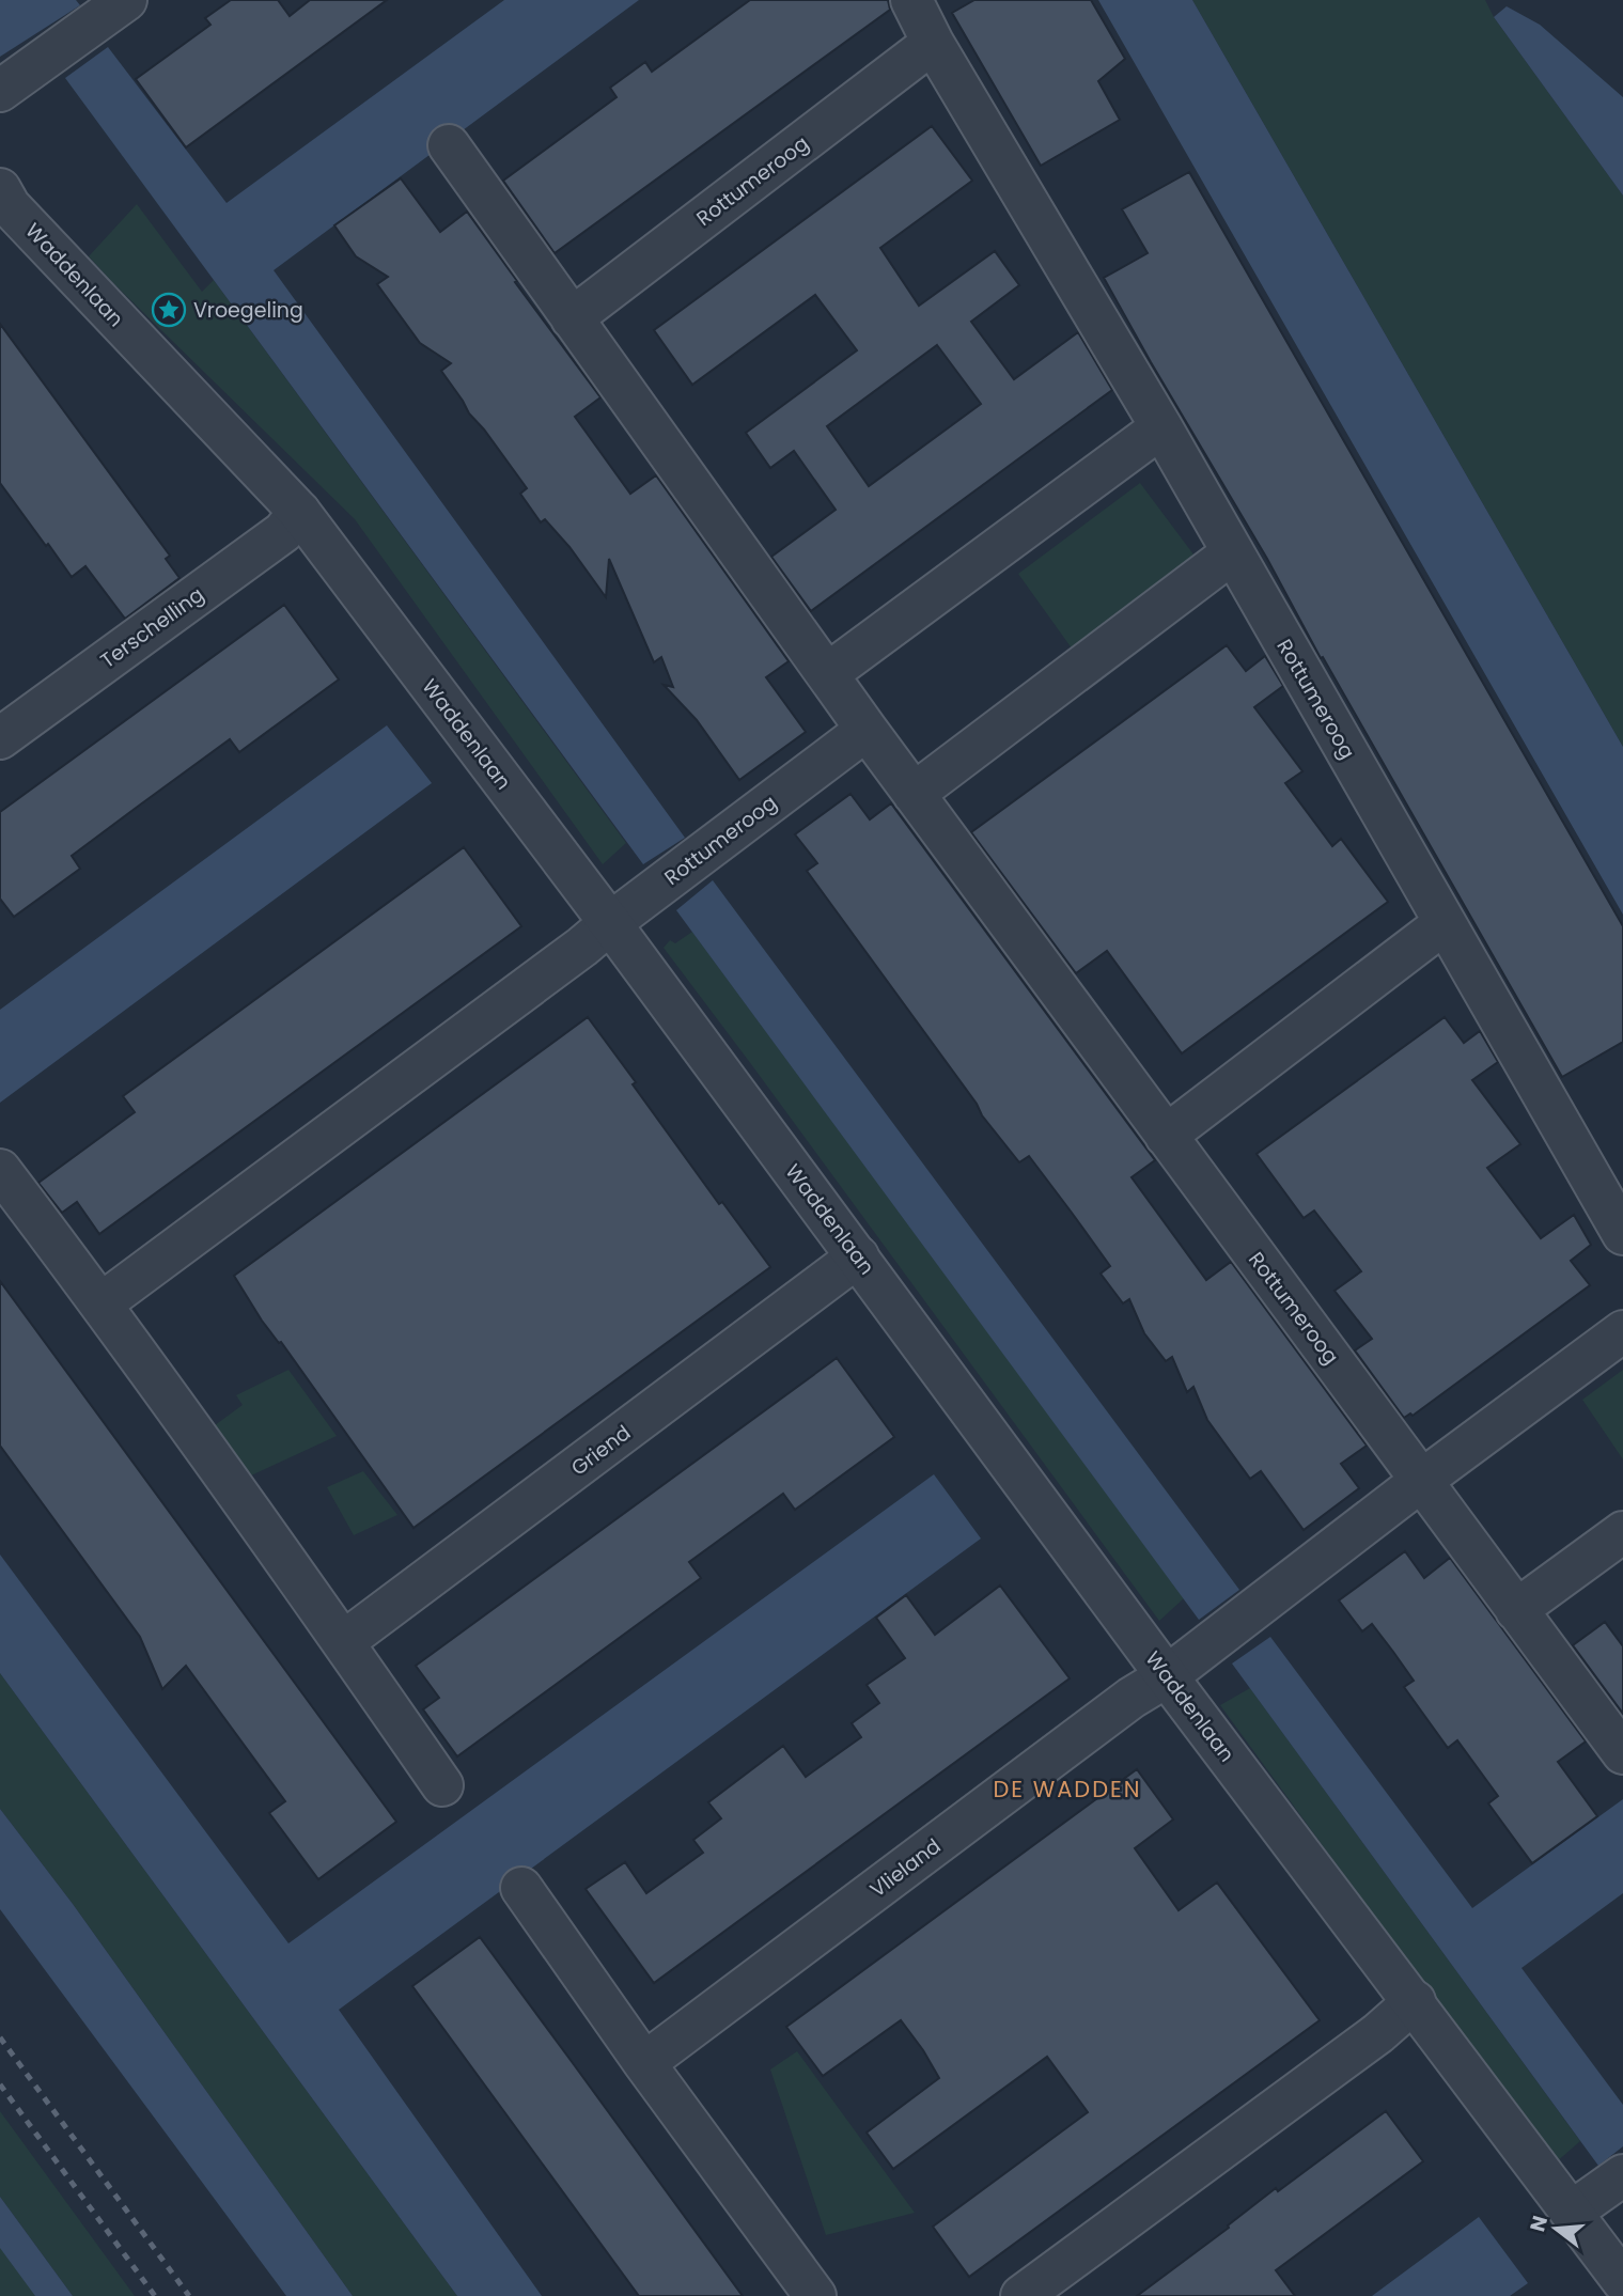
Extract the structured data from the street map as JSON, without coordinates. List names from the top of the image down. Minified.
{"streets":{"street":["Rottumeroog","Waddenlaan","Terschelling","Griend","Vlieland"]},"crossings":[["Rottumeroog","Waddenlaan"],["Waddenlaan","Terschelling"],["Waddenlaan","Griend"],["Waddenlaan","Vlieland"]],"districts":["DE WADDEN"],"places":{"place":["Vroegeling"]},"north":"left"}
